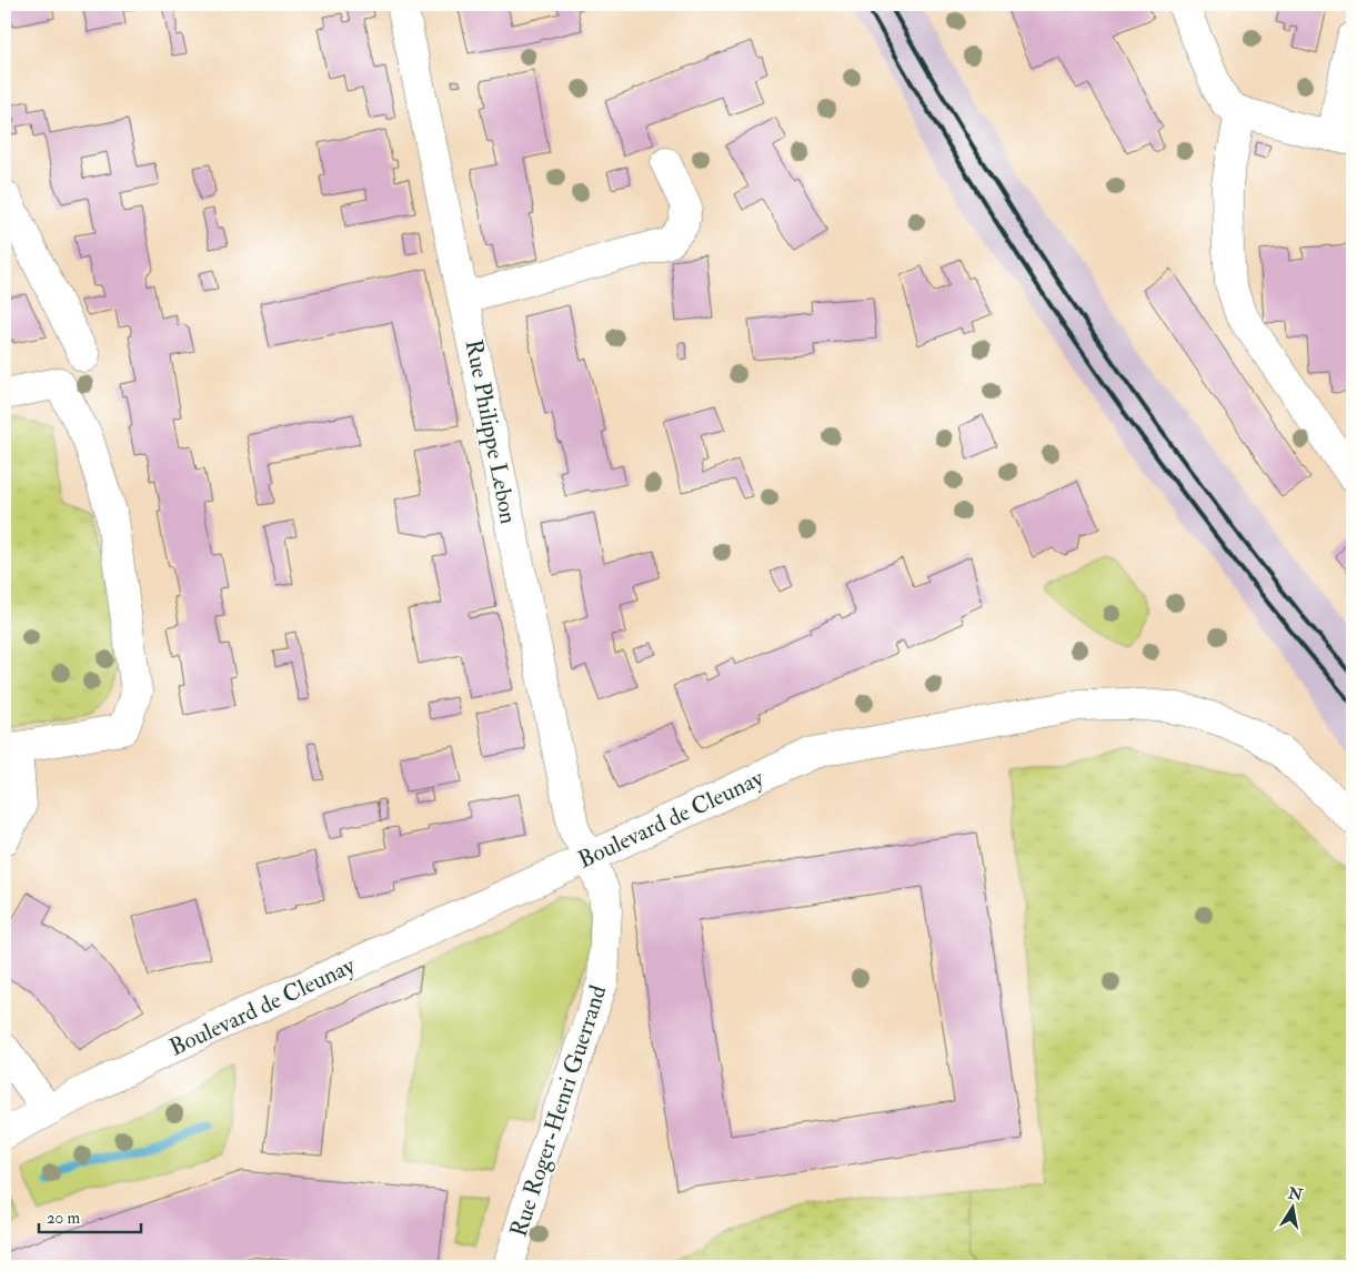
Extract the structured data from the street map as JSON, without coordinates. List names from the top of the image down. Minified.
{"streets":{"street":["Rue Philippe Lebon","Boulevard de Cleunay","Rue Roger-Henri Guerrand"]},"crossings":[["Rue Philippe Lebon","Boulevard de Cleunay"],["Rue Philippe Lebon","Rue Roger-Henri Guerrand"],["Boulevard de Cleunay","Rue Roger-Henri Guerrand"]],"scale_bar":"20 m","north":"top"}
